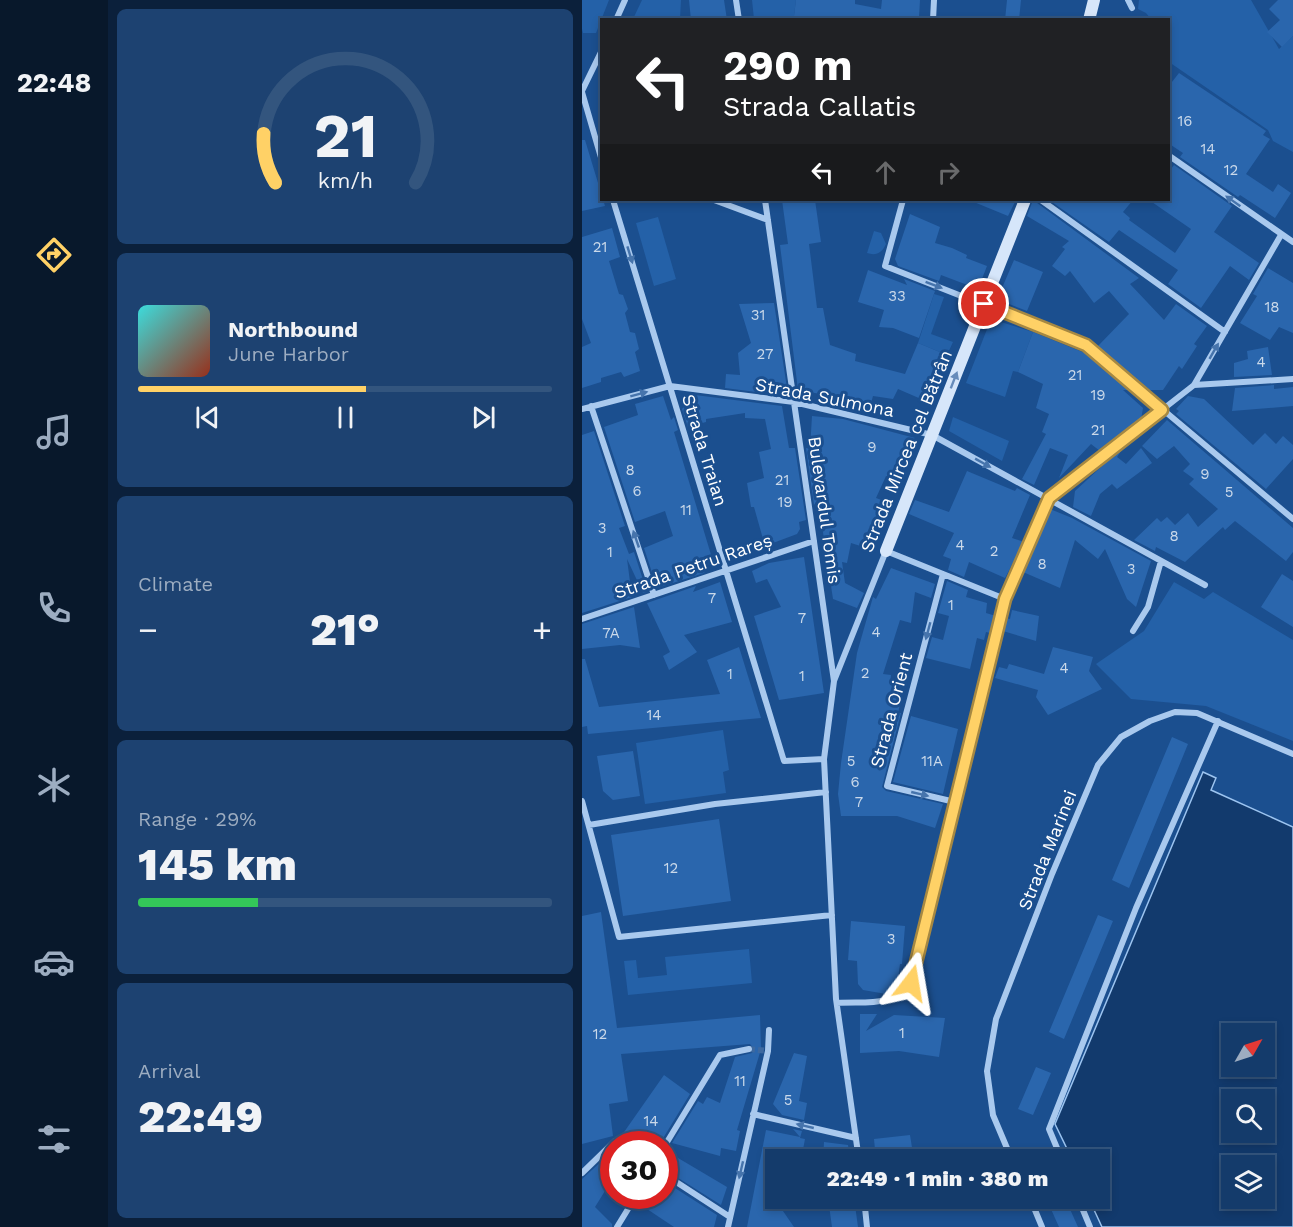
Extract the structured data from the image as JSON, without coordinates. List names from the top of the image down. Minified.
{"streets":{"street":["Strada Sulmona","Strada Traian","Strada Mircea cel Bătrân","Bulevardul Tomis","Strada Petru Rareș","Strada Orient","Strada Marinei"]},"crossings":[["Strada Sulmona","Strada Traian"],["Strada Sulmona","Strada Mircea cel Bătrân"],["Strada Sulmona","Bulevardul Tomis"],["Strada Traian","Strada Mircea cel Bătrân"],["Strada Traian","Strada Petru Rareș"],["Strada Mircea cel Bătrân","Bulevardul Tomis"],["Bulevardul Tomis","Strada Petru Rareș"]],"house_numbers":["16","14","12","21","33","18","31","27","4","21","19","21","9","8","9","21","6","5","19","11","3","8","4","2","1","8","3","7","1","7","4","7A","4","2","1","1","14","5","11A","6","7","12","3","1","12","11","5","14"],"north":"top right","page":{"tabs":"22:48","turn":["290 m","Strada Callatis"],"song":["Northbound","June Harbor"],"tile":["Climate",["Range · 29%","145 km"],["Arrival","22:49"]],"heat":["−","21°","+"],"limit":"30","trip":"22:49 · 1 min · 380 m","gauge":["21","km/h"]}}
